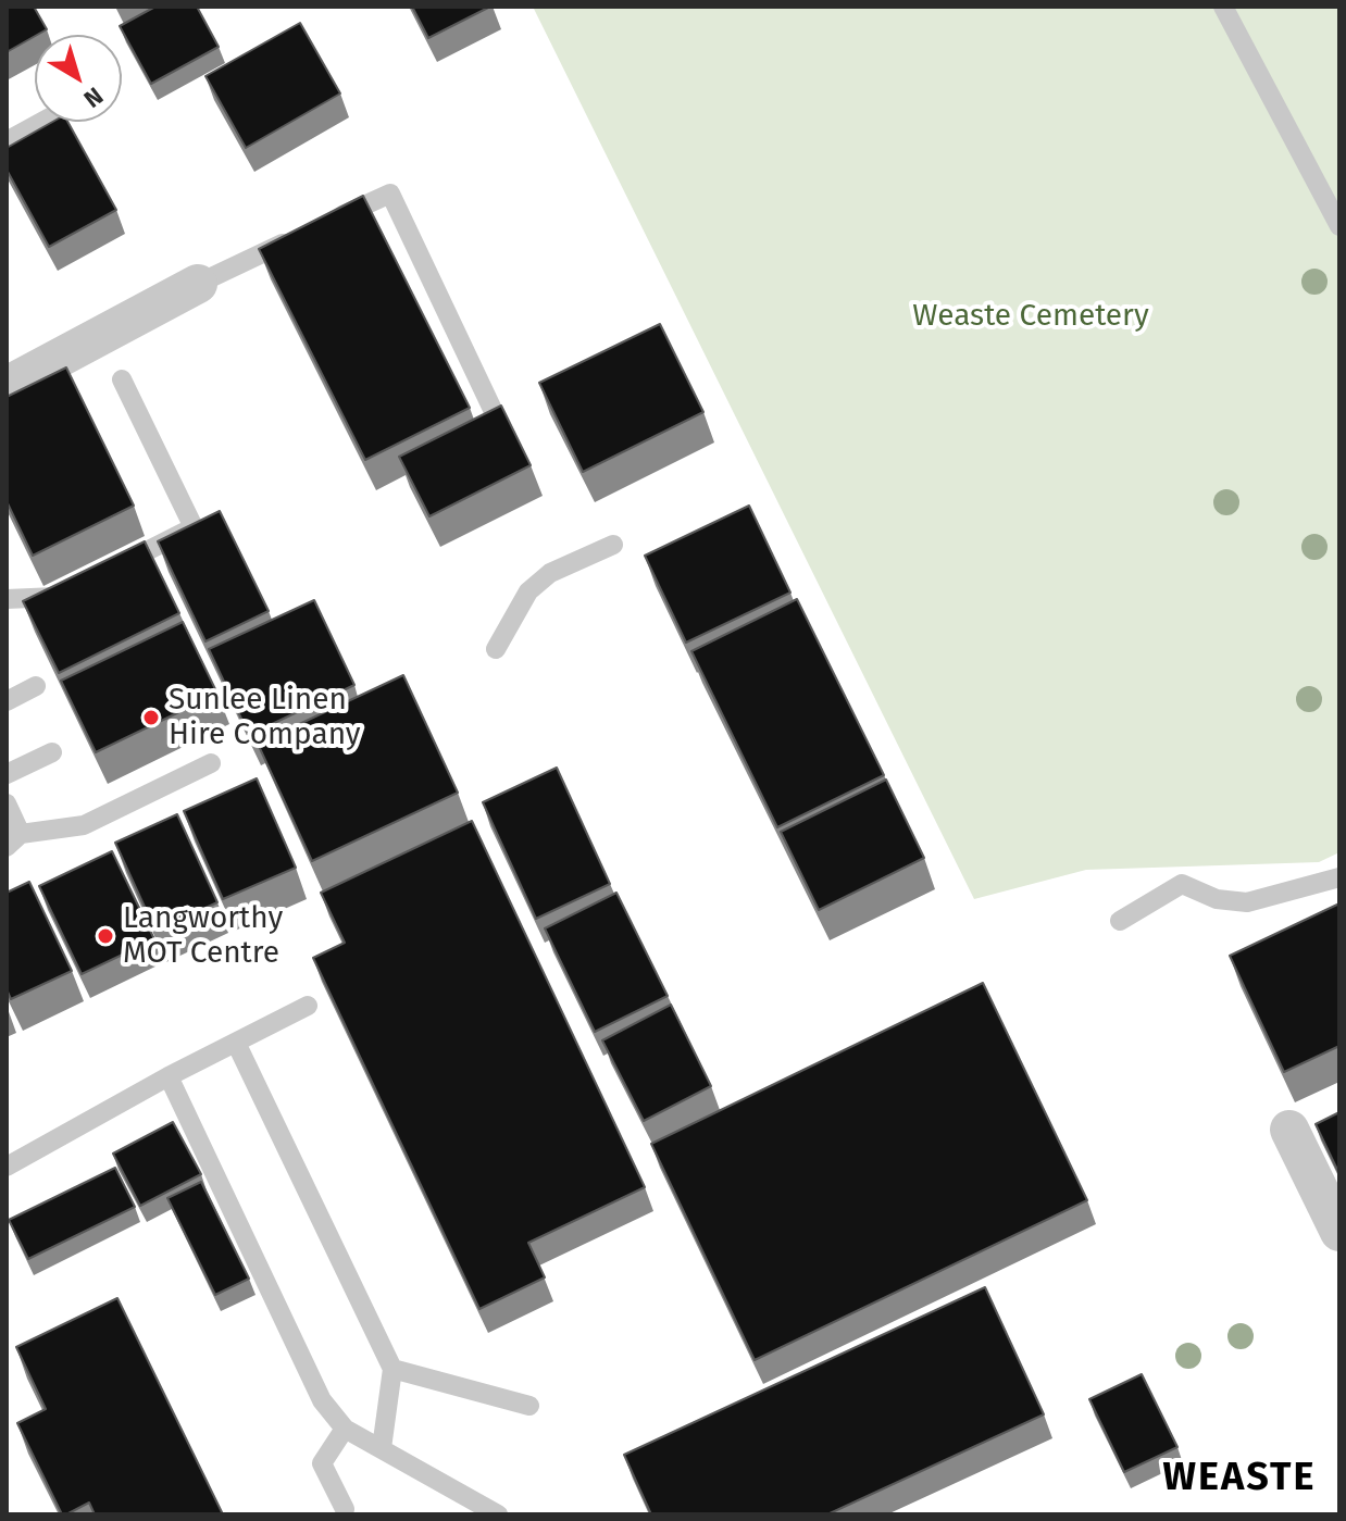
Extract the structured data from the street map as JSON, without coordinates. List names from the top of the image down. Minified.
{"districts":["WEASTE"],"parks":["Weaste Cemetery"],"places":["Sunlee Linen Hire Company","Langworthy MOT Centre"],"north":"bottom right"}
